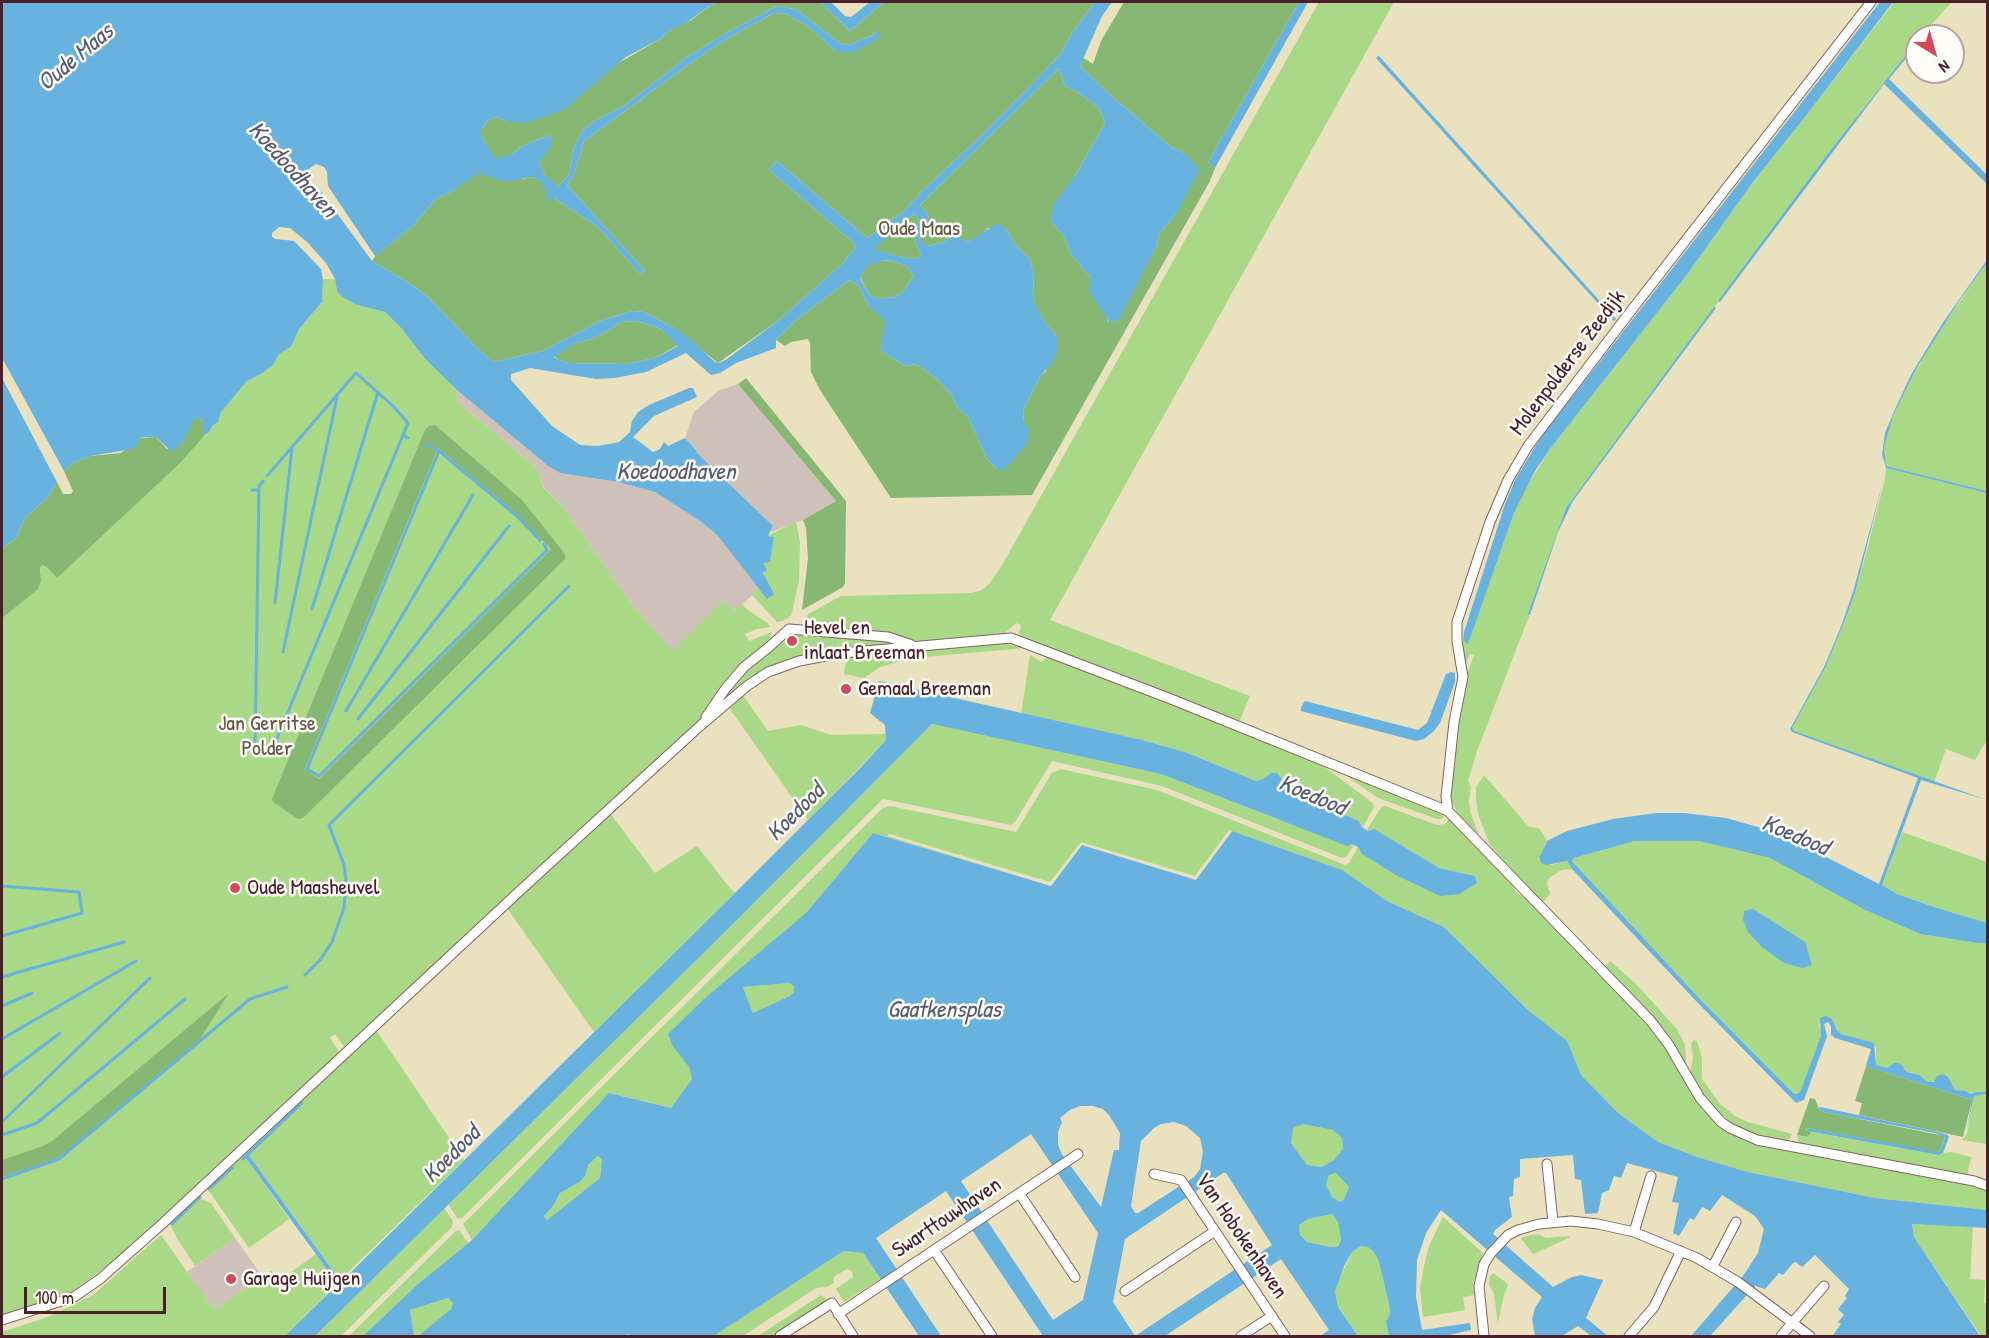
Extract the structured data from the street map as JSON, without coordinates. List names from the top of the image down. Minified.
{"streets":{"street":["Molenpolderse Zeedijk","Swarttouwhaven","Van Hobokenhaven"]},"water":["Oude Maas","Koedoodhaven","Koedood","Gaatkensplas"],"parks":["Oude Maas","Jan Gerritse Polder"],"places":["Hevel en inlaat Breeman","Gemaal Breeman","Oude Maasheuvel","Garage Huijgen"],"scale_bar":"100 m","north":"bottom right"}
